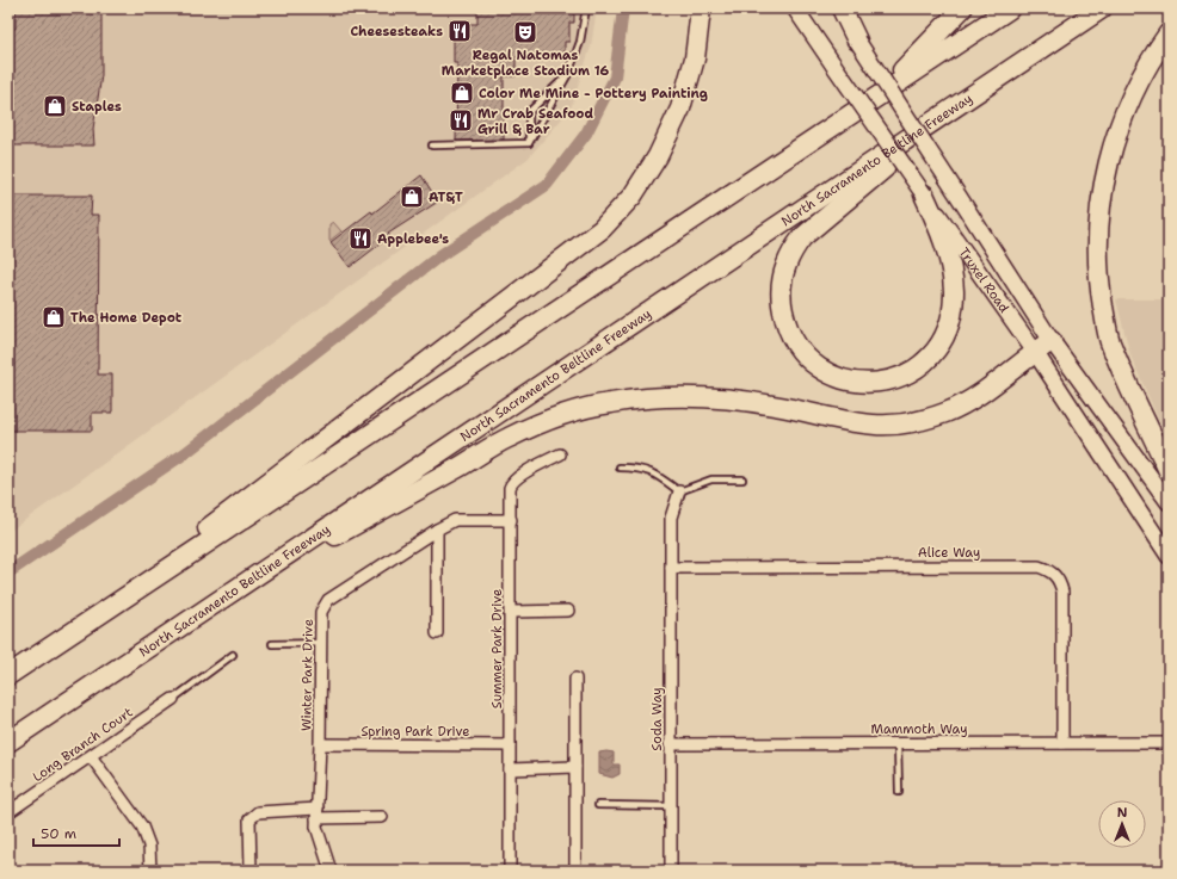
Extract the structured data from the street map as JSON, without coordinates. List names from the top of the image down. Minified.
{"streets":{"highway":["North Sacramento Beltline Freeway"],"main road":["Truxel Road"],"street":["Alice Way","Summer Park Drive","Winter Park Drive","Soda Way","Mammoth Way","Spring Park Drive","Long Branch Court"]},"crossings":[["Alice Way","Soda Way"],["Alice Way","Mammoth Way"],["Summer Park Drive","Winter Park Drive"],["Summer Park Drive","Spring Park Drive"],["Winter Park Drive","Spring Park Drive"],["Soda Way","Mammoth Way"]],"places":{"restaurant":["Cheesesteaks","Mr Crab Seafood Grill & Bar","Applebee's"],"theatre":["Regal Natomas Marketplace Stadium 16"],"shop":["Color Me Mine - Pottery Painting","Staples","AT&T","The Home Depot"]},"scale_bar":"50 m","north":"top"}
